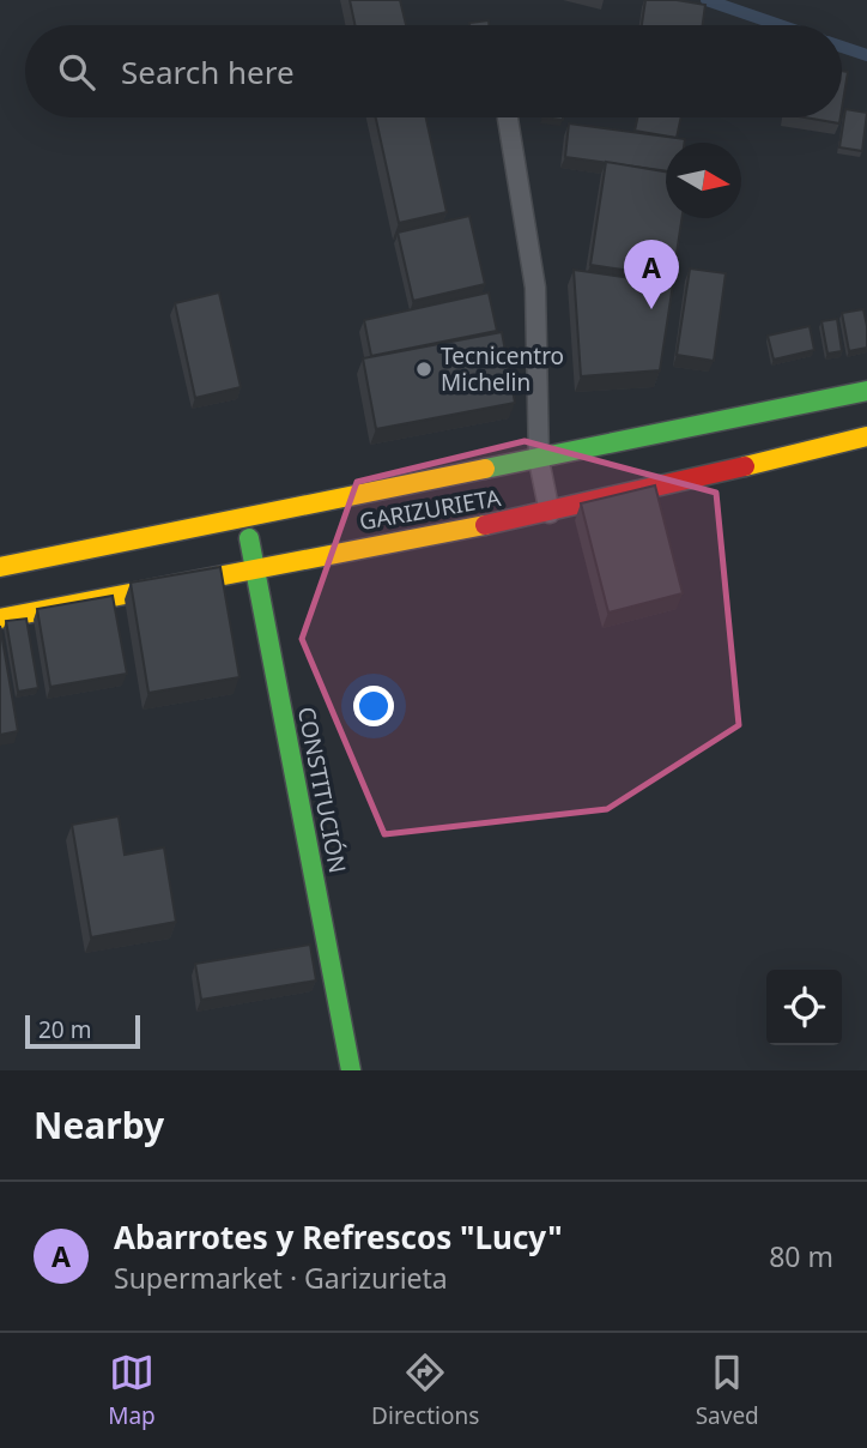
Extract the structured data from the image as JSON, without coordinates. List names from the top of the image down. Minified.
{"streets":{"main road":["GARIZURIETA","CONSTITUCIÓN"]},"crossings":[["GARIZURIETA","CONSTITUCIÓN"]],"places":["Tecnicentro Michelin"],"scale_bar":"20 m","north":"right","page":{"search":"Search here","pins":"A","scale":"20 m","heading":"Nearby","list":[{"mark":"A","name":"Abarrotes y Refrescos \"Lucy\"","note":"Supermarket · Garizurieta","value":"80 m"}],"nav":["Map","Directions","Saved"]}}
